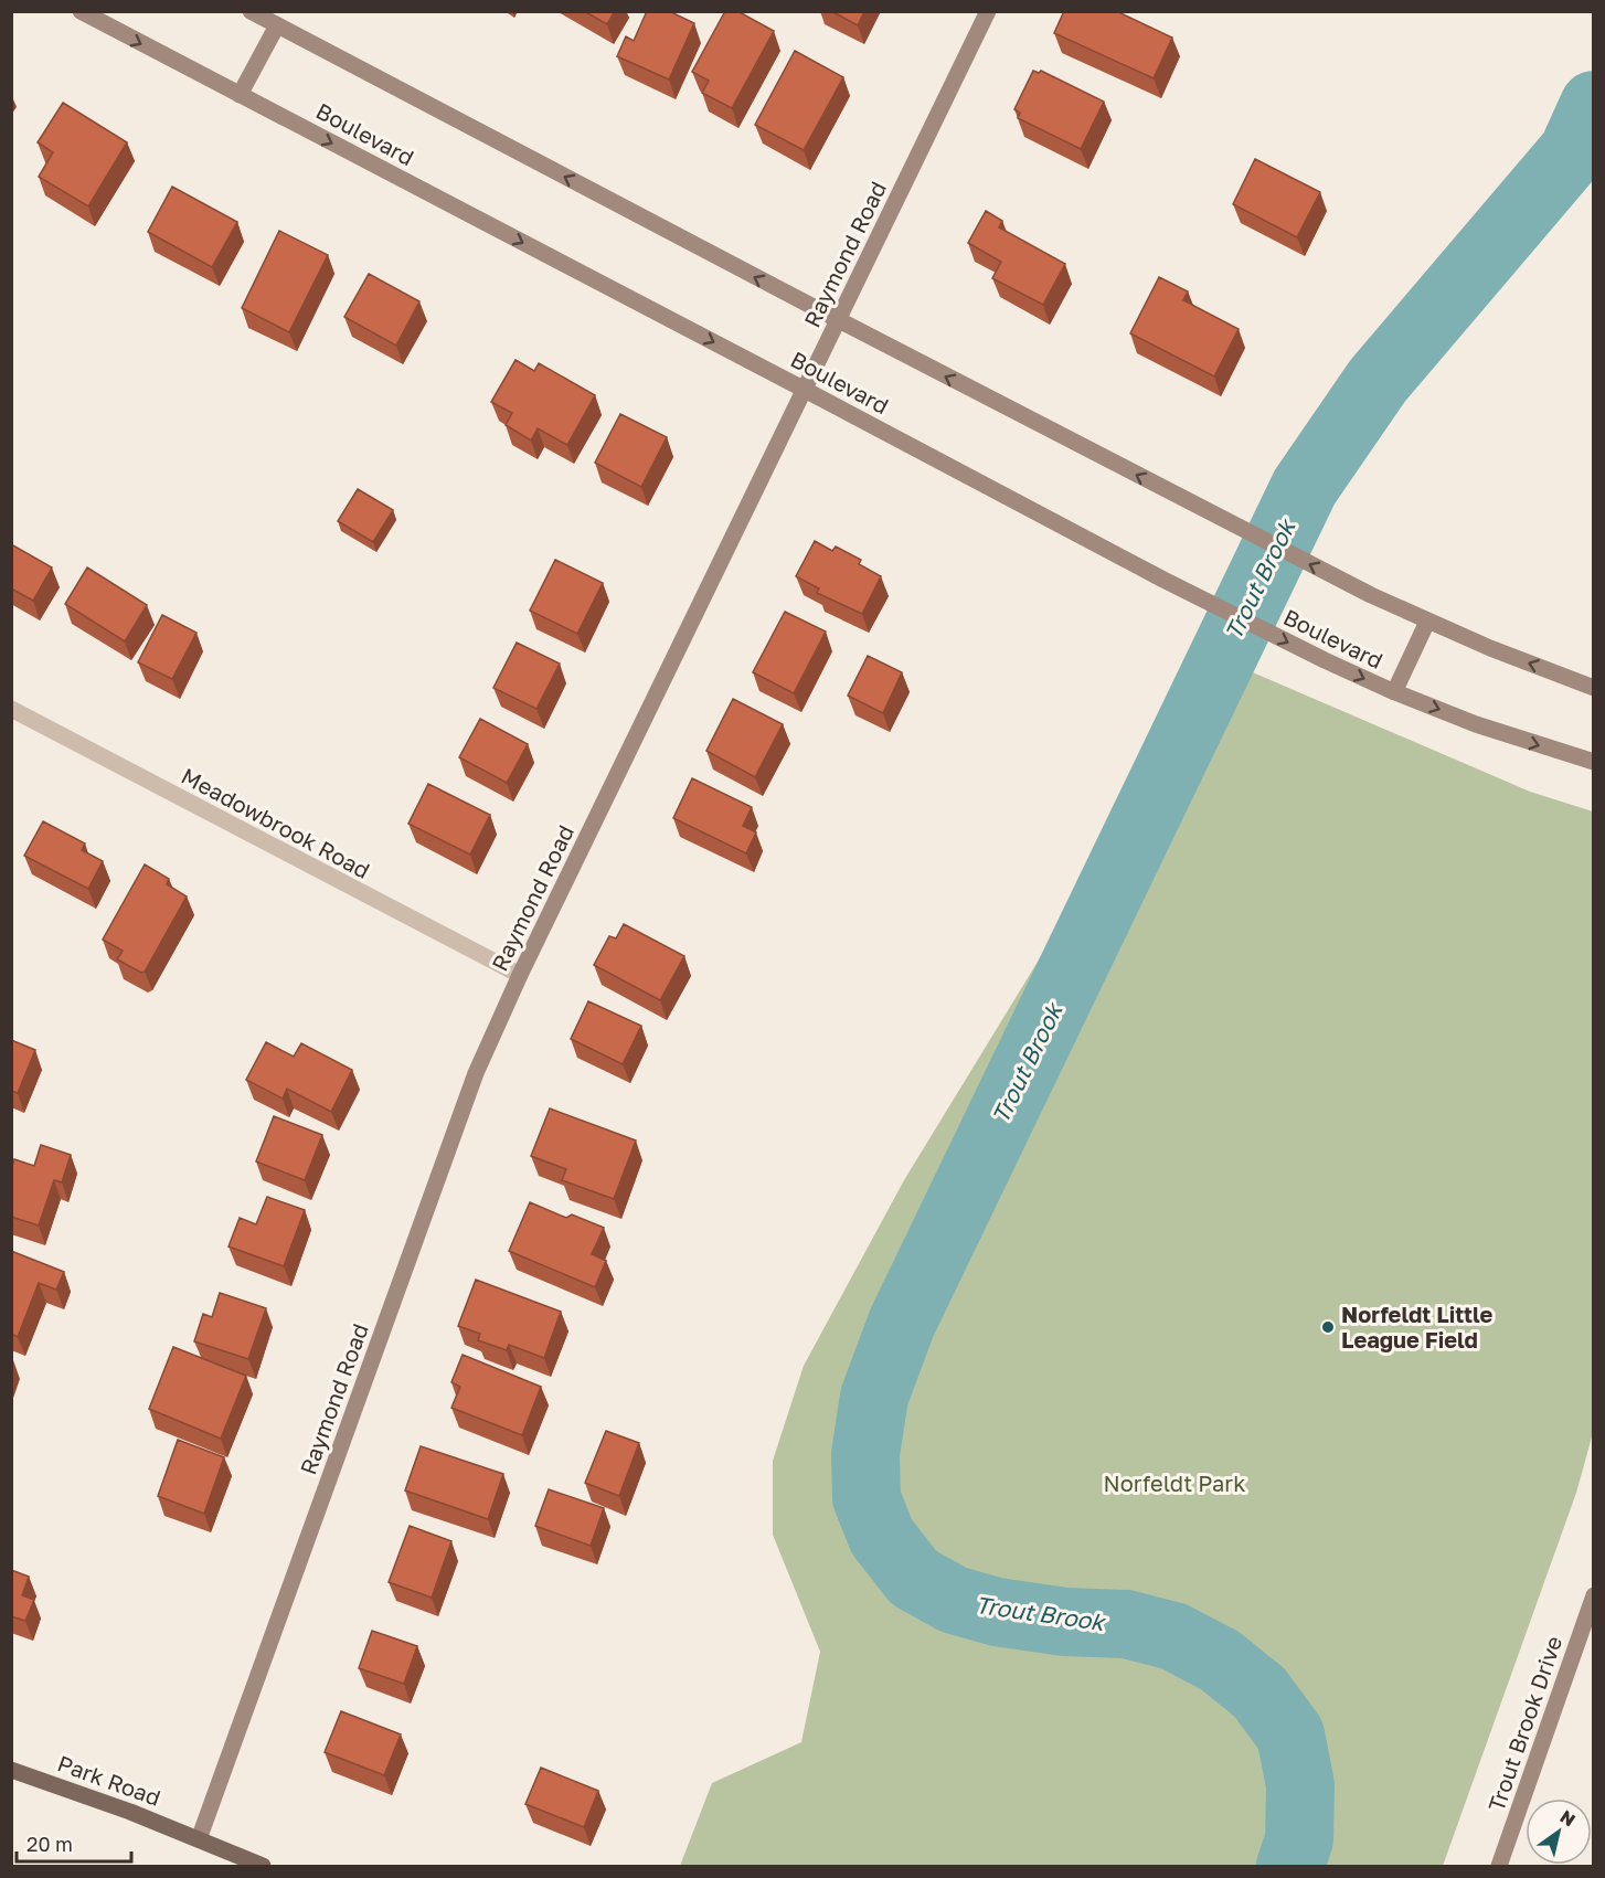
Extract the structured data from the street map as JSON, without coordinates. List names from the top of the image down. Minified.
{"streets":{"main road":["Boulevard","Raymond Road","Trout Brook Drive","Park Road"],"street":["Meadowbrook Road"]},"crossings":[["Boulevard","Raymond Road"],["Raymond Road","Meadowbrook Road"],["Raymond Road","Park Road"]],"water":["Trout Brook"],"parks":["Norfeldt Park"],"places":["Norfeldt Little League Field"],"scale_bar":"20 m","north":"top right"}
